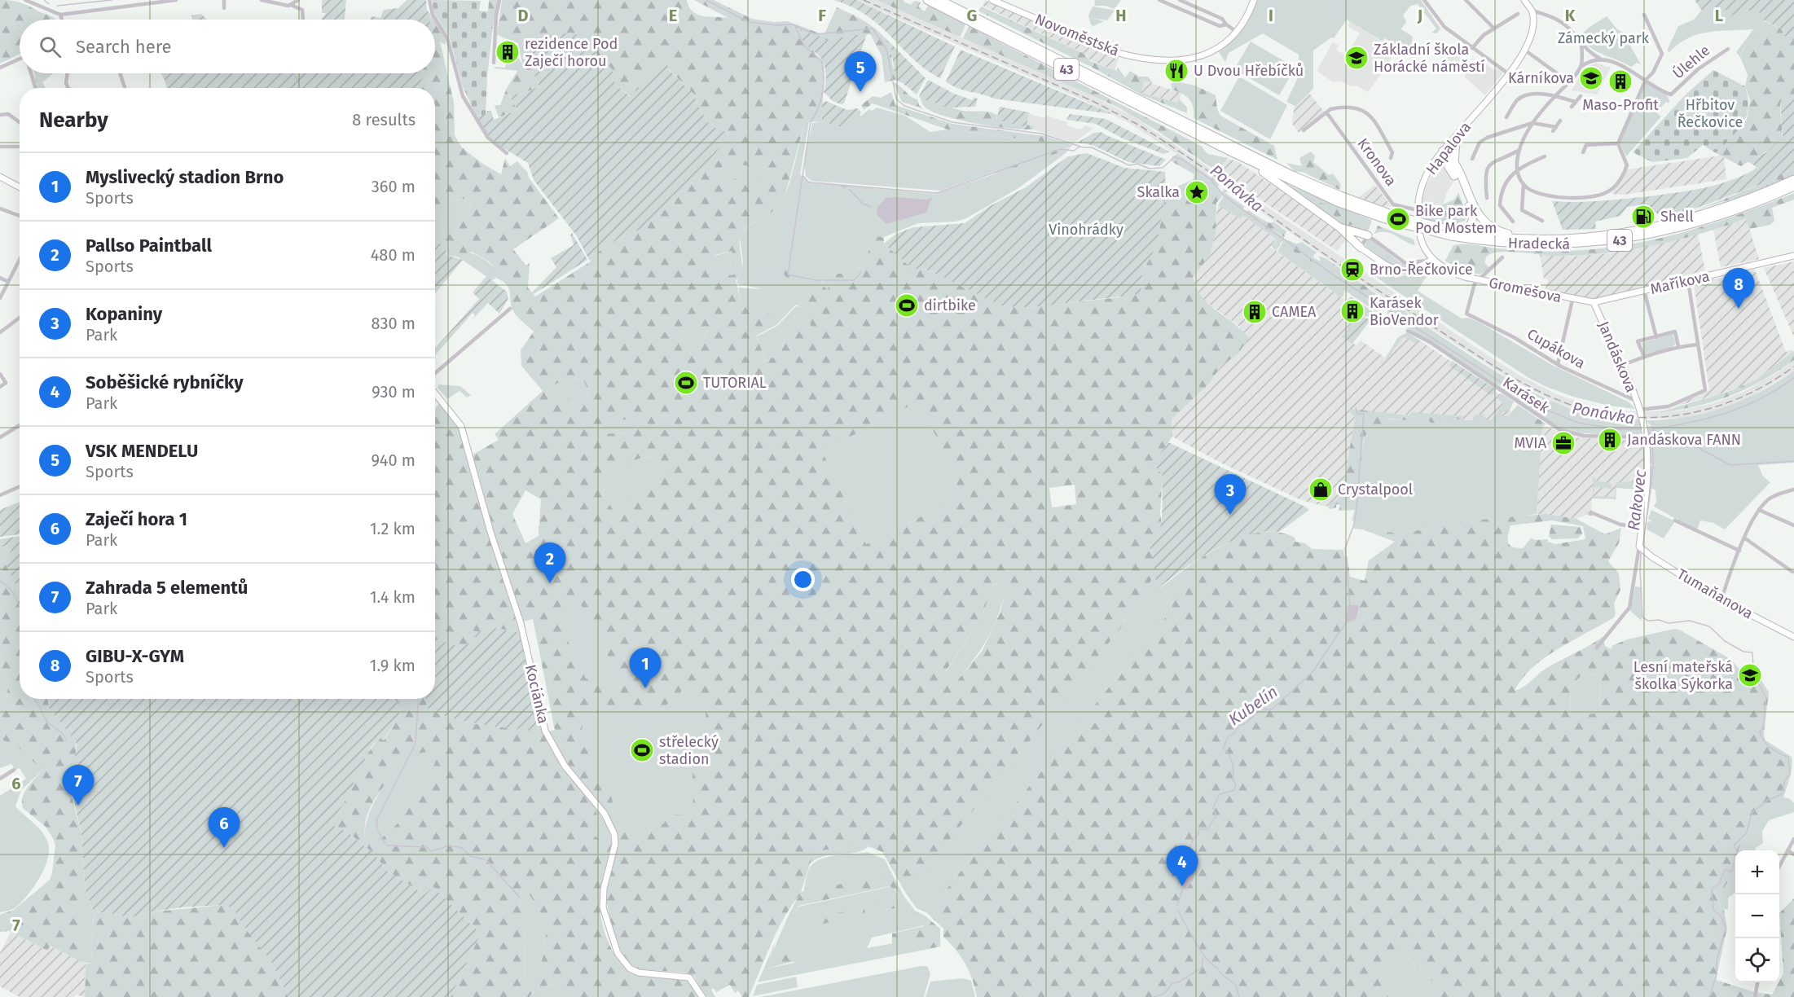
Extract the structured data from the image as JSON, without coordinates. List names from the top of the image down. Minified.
{"streets":{"highway":["43","Hradecká"],"street":["Novoměstská","Úlehle","Hapalova","Kronova","Maříkova","Gromešova","Cupákova","Jandáskova","Karásek","Tumaňanova","Kociánka"]},"crossings":[["43","Hradecká"],["Hapalova","Kronova"],["Hapalova","Gromešova"],["Maříkova","Gromešova"],["Maříkova","Jandáskova"],["Gromešova","Cupákova"],["Gromešova","Jandáskova"],["Cupákova","Jandáskova"],["Jandáskova","Karásek"],["Jandáskova","Tumaňanova"]],"water":["Ponávka","Rakovec","Kubelín"],"parks":["Zámecký park","Hřbitov Řečkovice","Vinohrádky"],"places":{"building":["rezidence Pod Zaječí horou","Maso-Profit","Karásek BioVendor","CAMEA","Jandáskova FANN"],"school or university":["Základní škola Horácké náměstí","Kárníkova","Lesní mateřská školka Sýkorka"],"restaurant":["U Dvou Hřebíčků"],"place":["Skalka"],"fuel station":["Shell"],"sports":["Bike park Pod Mostem","dirtbike","TUTORIAL","střelecký stadion"],"station":["Brno-Řečkovice"],"office":["MVIA"],"shop":["Crystalpool"]},"page":{"search":"Search here","pins":["5","8","3","2","1","7","6","4"],"heading":["Nearby","8 results"],"list":[{"mark":"1","name":"Myslivecký stadion Brno","note":"Sports","value":"360 m"},{"mark":"2","name":"Pallso Paintball","note":"Sports","value":"480 m"},{"mark":"3","name":"Kopaniny","note":"Park","value":"830 m"},{"mark":"4","name":"Soběšické rybníčky","note":"Park","value":"930 m"},{"mark":"5","name":"VSK MENDELU","note":"Sports","value":"940 m"},{"mark":"6","name":"Zaječí hora 1","note":"Park","value":"1.2 km"},{"mark":"7","name":"Zahrada 5 elementů","note":"Park","value":"1.4 km"},{"mark":"8","name":"GIBU-X-GYM","note":"Sports","value":"1.9 km"}],"map_buttons":["+","−"]},"grid":{"columns":["D","E","F","G","H","I","J","K","L"],"rows":["6","7"]}}
